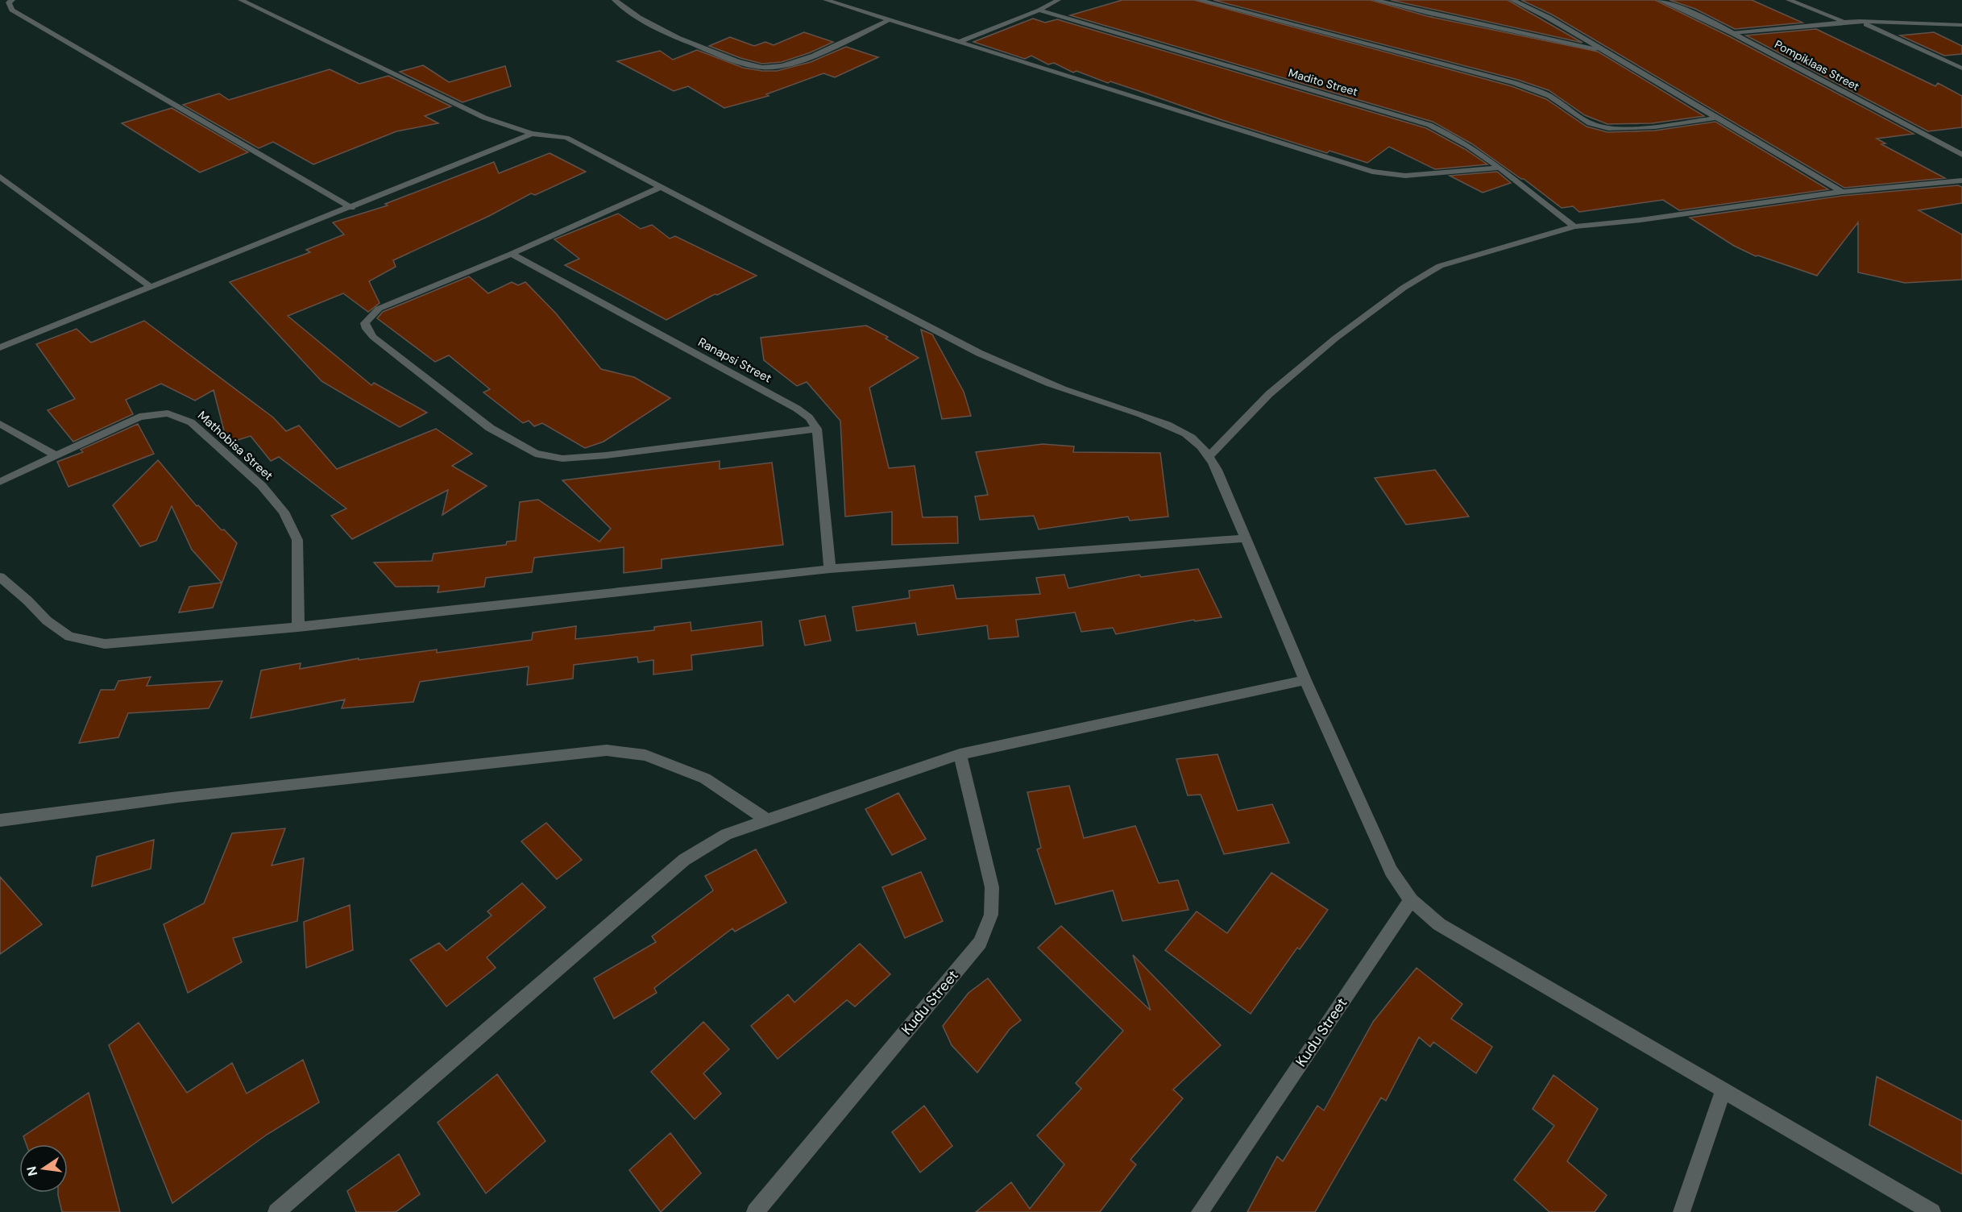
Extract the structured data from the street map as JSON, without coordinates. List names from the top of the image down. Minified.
{"streets":{"street":["Pompiklaas Street","Madito Street","Ranapsi Street","Mathobisa Street","Kudu Street"]},"north":"left"}
